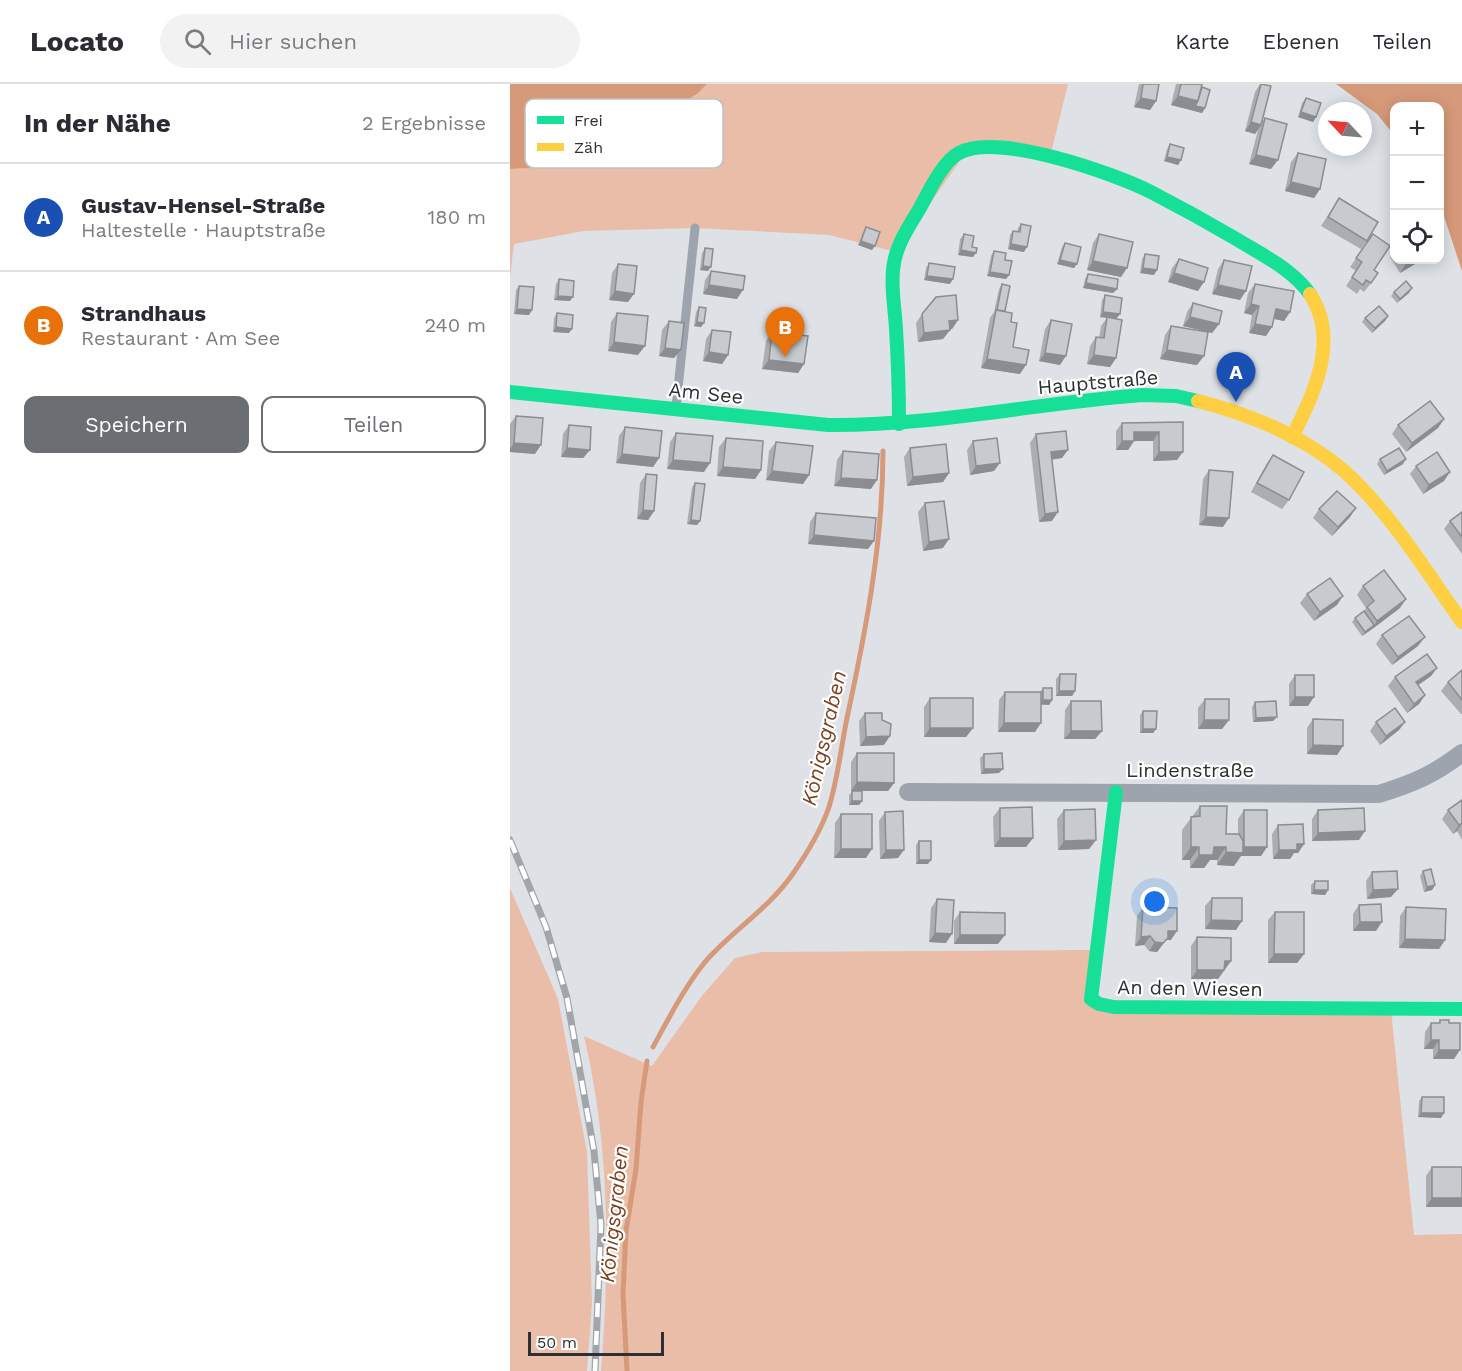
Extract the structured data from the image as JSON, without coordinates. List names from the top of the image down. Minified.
{"streets":{"street":["Hauptstraße","Am See","Lindenstraße","An den Wiesen"]},"crossings":[["Hauptstraße","Am See"],["Lindenstraße","An den Wiesen"]],"water":["Königsgraben"],"legend":["Frei","Zäh"],"scale_bar":"50 m","north":"top left","page":{"header":"Locato","search":"Hier suchen","nav":["Karte","Ebenen","Teilen"],"heading":["In der Nähe","2 Ergebnisse"],"map_buttons":["+","−"],"list":[{"mark":"A","name":"Gustav-Hensel-Straße","note":"Haltestelle · Hauptstraße","value":"180 m"},{"mark":"B","name":"Strandhaus","note":"Restaurant · Am See","value":"240 m"}],"pins":["B","A"],"buttons":["Speichern","Teilen"],"scale":"50 m"}}
